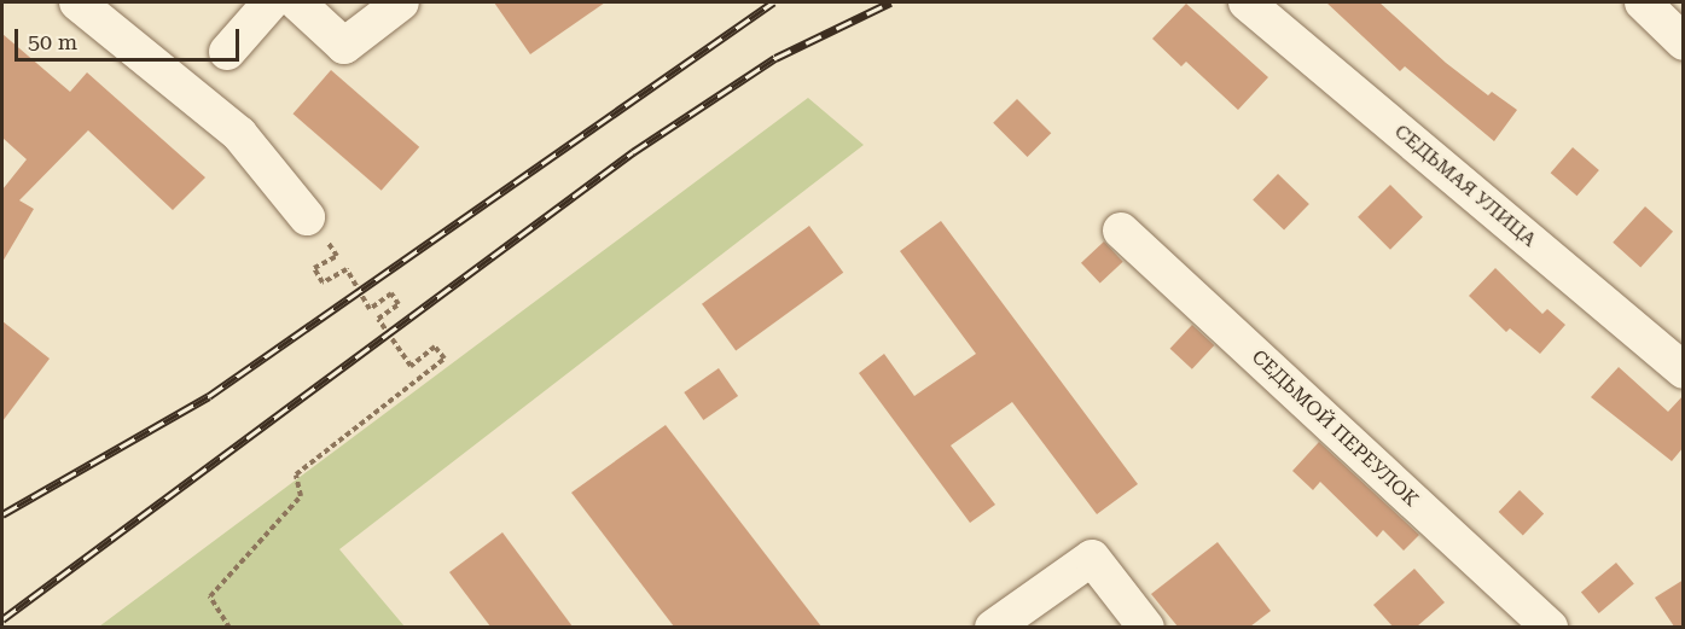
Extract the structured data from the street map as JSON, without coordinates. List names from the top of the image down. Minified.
{"streets":{"street":["СЕДЬМАЯ УЛИЦА","СЕДЬМОЙ ПЕРЕУЛОК"]},"scale_bar":"50 m"}
